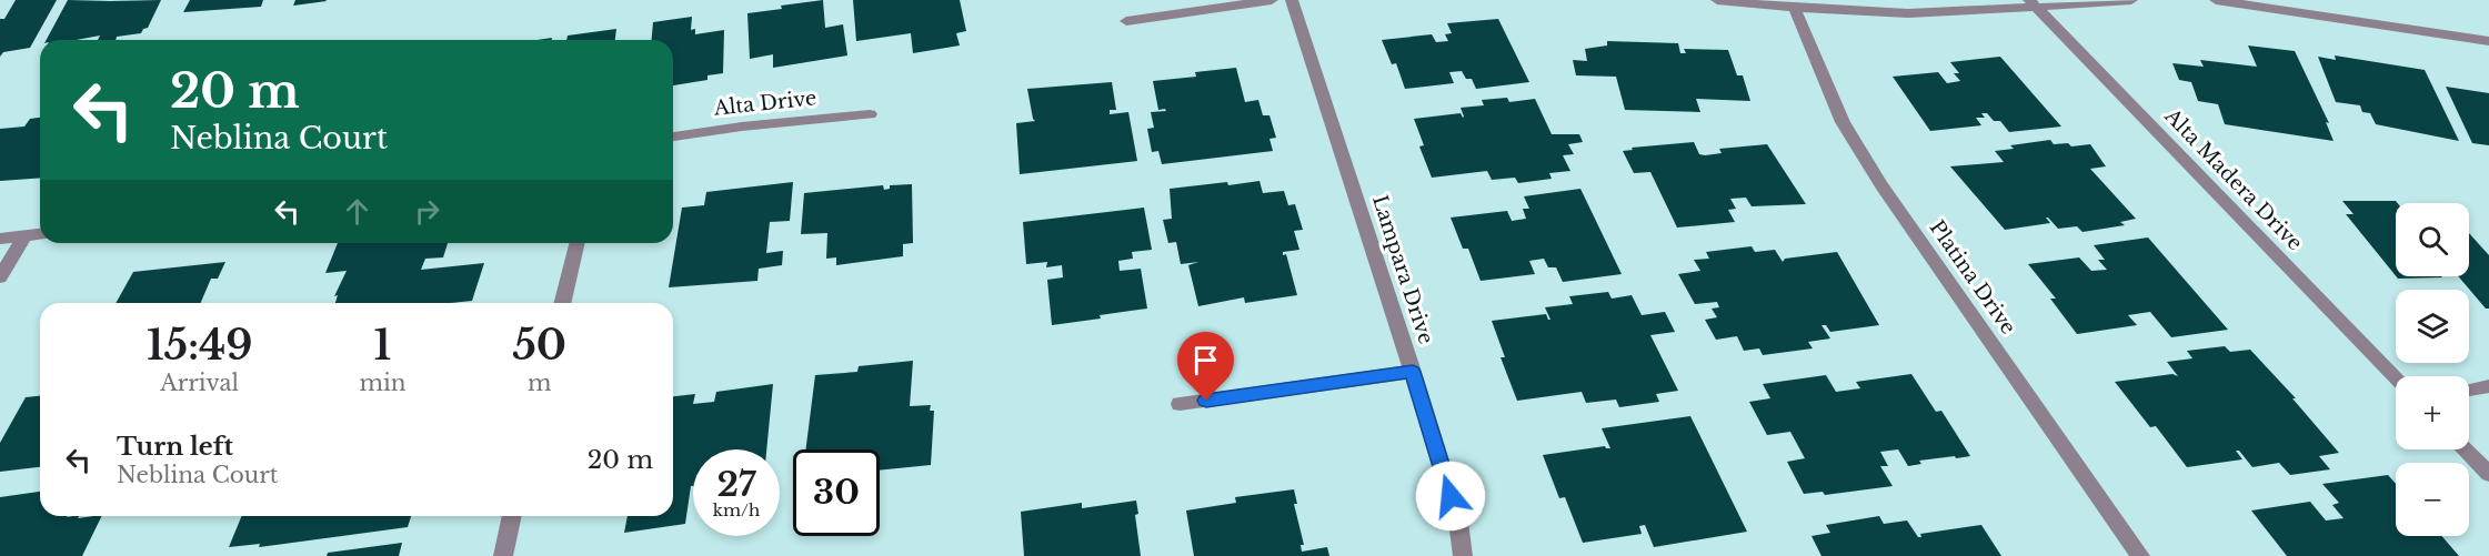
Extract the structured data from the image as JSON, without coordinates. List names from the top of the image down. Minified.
{"streets":{"street":["Alta Drive","Alta Madera Drive","Lampara Drive","Platina Drive"]},"page":{"turn":["20 m","Neblina Court"],"map_buttons":["+","−"],"eta":["15:49","Arrival","1","min","50","m"],"list":[{"name":"Turn left","note":"Neblina Court","value":"20 m"}],"speed":"27 km/h","limit":"30"}}
